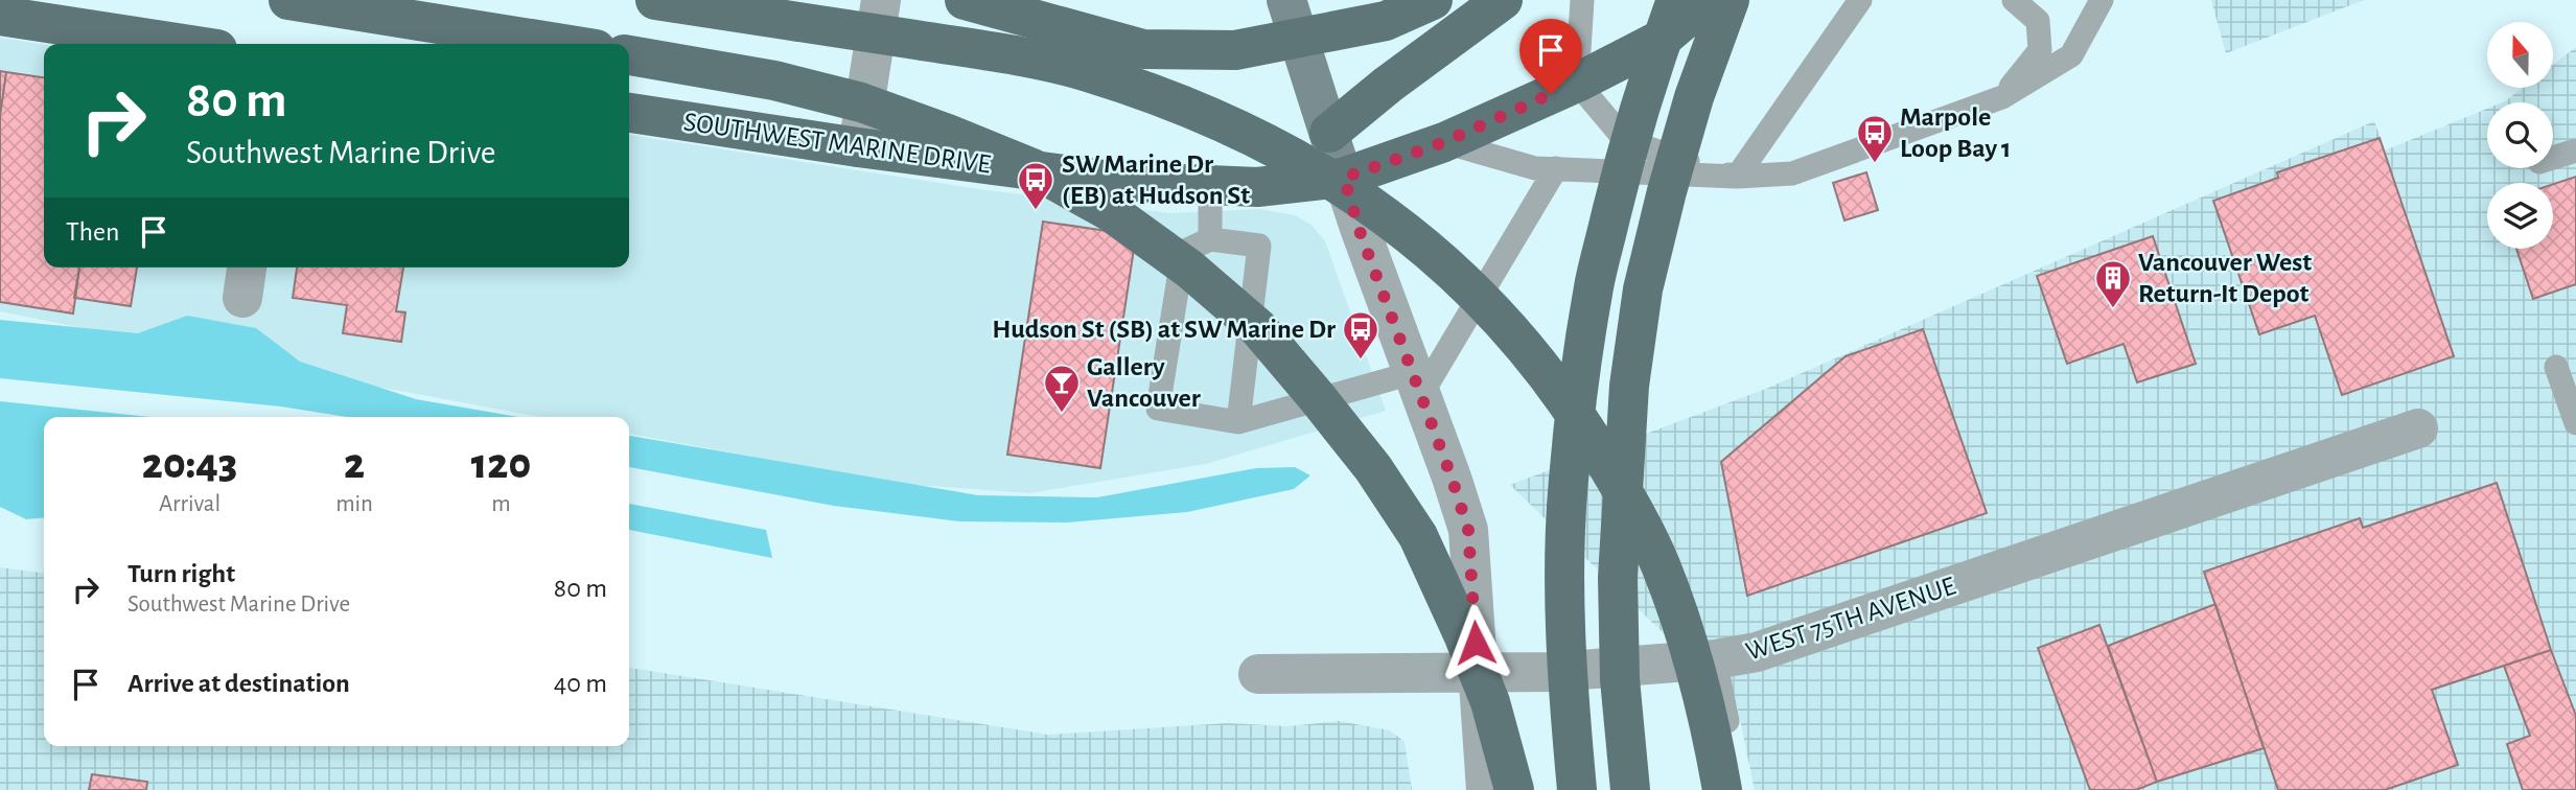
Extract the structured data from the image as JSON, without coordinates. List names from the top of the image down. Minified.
{"streets":{"main road":["SOUTHWEST MARINE DRIVE"],"street":["WEST 75TH AVENUE"]},"places":{"bus stop":["Marpole Loop Bay 1","SW Marine Dr (EB) at Hudson St","Hudson St (SB) at SW Marine Dr"],"building":["Vancouver West Return-It Depot"],"bar":["Gallery Vancouver"]},"north":"top","page":{"turn":["80 m","Southwest Marine Drive"],"then":"Then","eta":["20:43","Arrival","2","min","120","m"],"list":[{"name":"Turn right","note":"Southwest Marine Drive","value":"80 m"},{"name":"Arrive at destination","value":"40 m"}]}}
